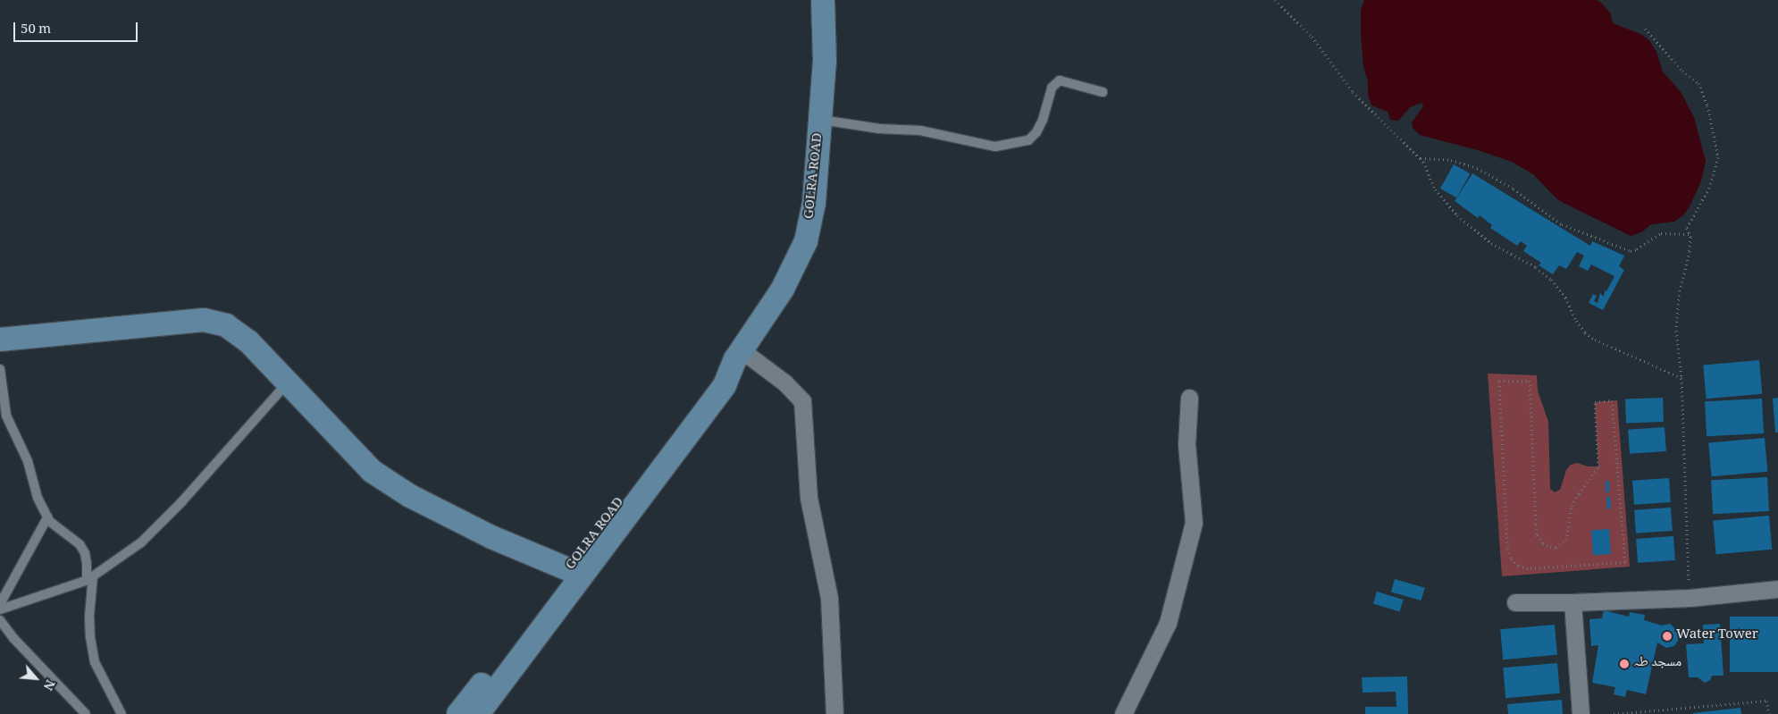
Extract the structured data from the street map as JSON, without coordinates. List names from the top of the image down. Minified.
{"streets":{"street":["GOLRA ROAD"]},"places":["Water Tower","مسجد طہ"],"scale_bar":"50 m","north":"bottom right"}
